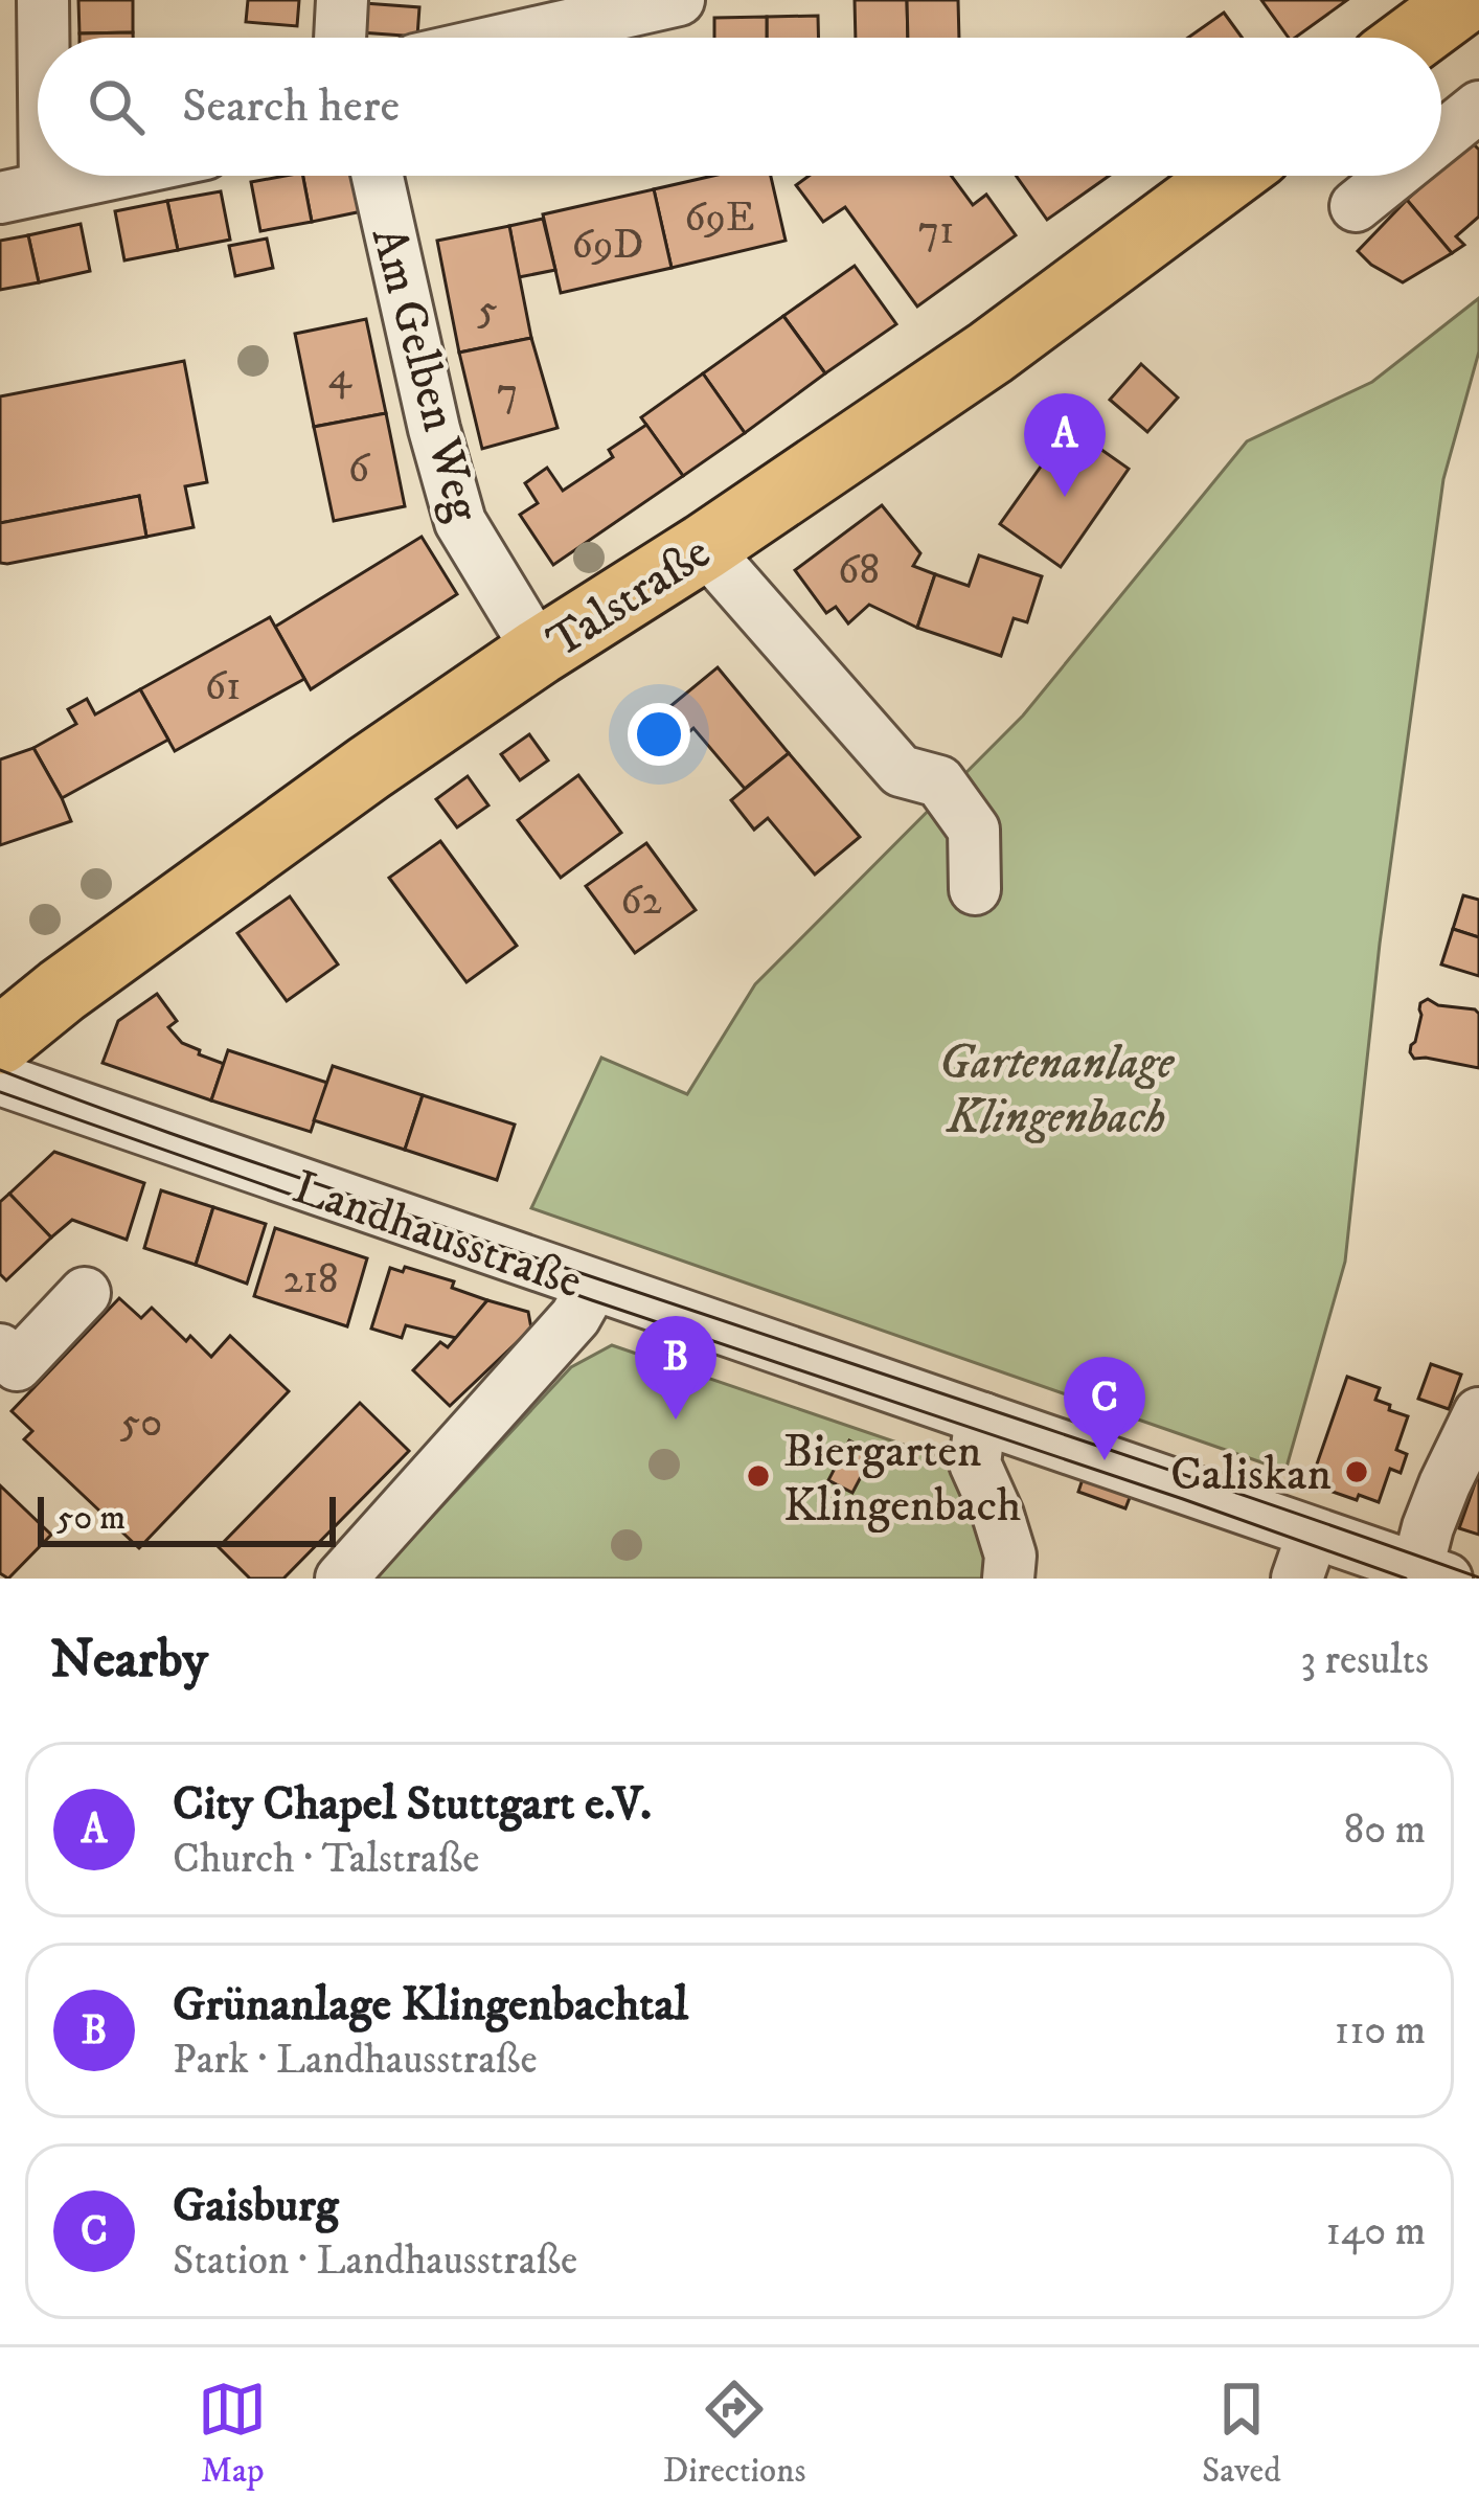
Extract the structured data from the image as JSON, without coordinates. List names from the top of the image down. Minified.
{"streets":{"main road":["Talstraße"],"street":["Am Gelben Weg","Landhausstraße"]},"crossings":[["Am Gelben Weg","Talstraße"]],"parks":["Gartenanlage Klingenbach"],"places":["Caliskan","Biergarten Klingenbach"],"house_numbers":["69E","71","69D","5","4","7","6","68","61","62","218","50"],"scale_bar":"50 m","page":{"search":"Search here","pins":["A","B","C"],"scale":"50 m","heading":["Nearby","3 results"],"list":[{"mark":"A","name":"City Chapel Stuttgart e.V.","note":"Church · Talstraße","value":"80 m"},{"mark":"B","name":"Grünanlage Klingenbachtal","note":"Park · Landhausstraße","value":"110 m"},{"mark":"C","name":"Gaisburg","note":"Station · Landhausstraße","value":"140 m"}],"nav":["Map","Directions","Saved"]}}
